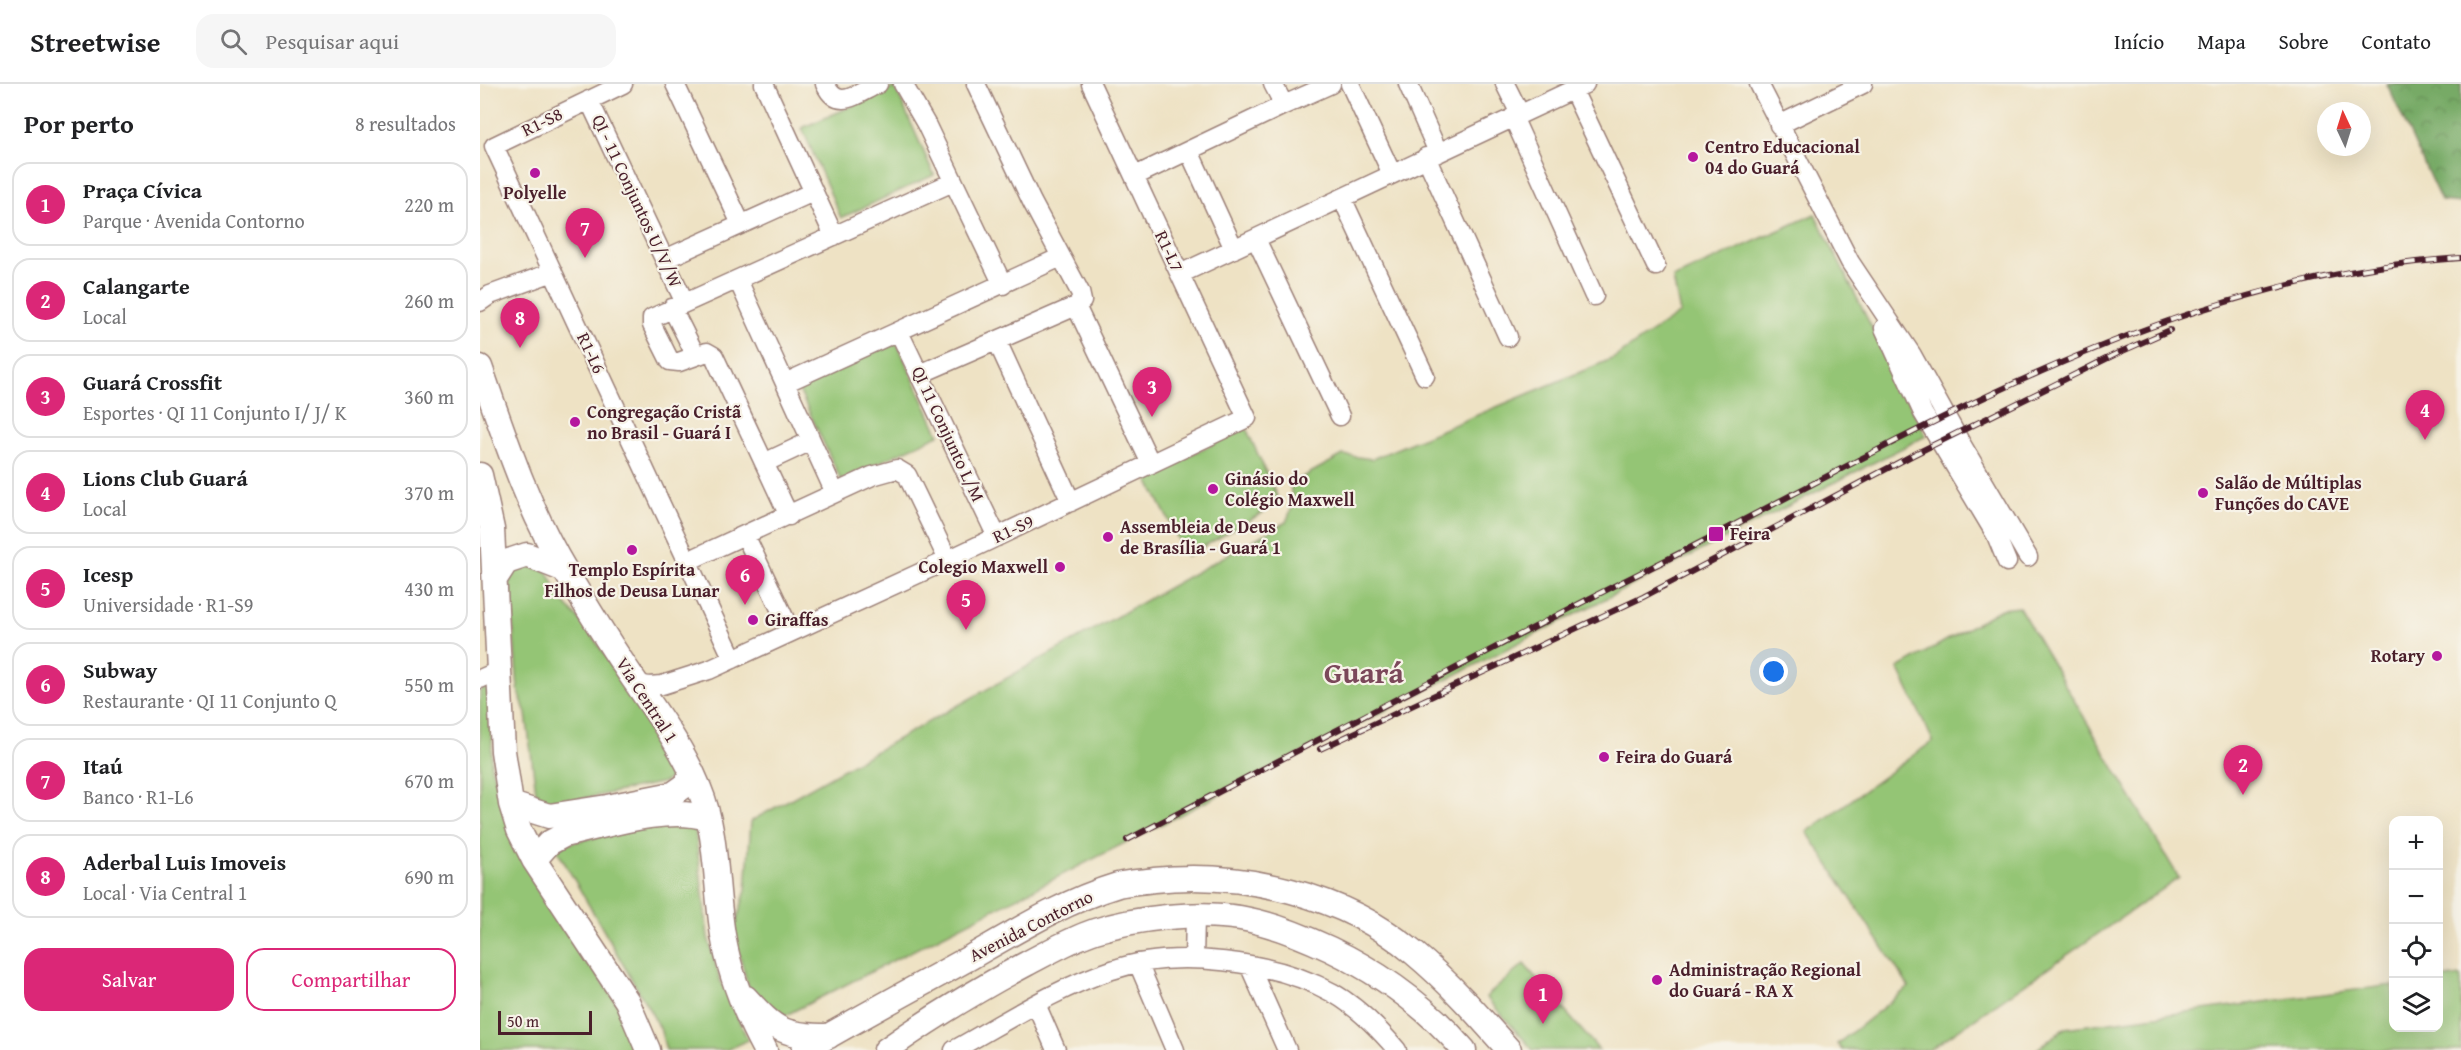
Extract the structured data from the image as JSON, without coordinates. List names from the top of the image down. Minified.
{"streets":{"main road":["Via Central 1","Avenida Contorno"],"street":["R1-S8","QI - 11 Conjuntos U/V/W","R1-L7","R1-L6","QI 11 Conjunto L/M","R1-S9"]},"crossings":[["R1-S8","QI - 11 Conjuntos U/V/W"],["R1-S8","R1-L6"],["R1-L7","R1-S9"],["R1-L6","R1-S9"],["QI 11 Conjunto L/M","R1-S9"],["R1-S9","Via Central 1"]],"districts":["Guará"],"places":{"other":["Centro Educacional 04 do Guará","Polyelle","Congregação Cristã no Brasil - Guará I","Ginásio do Colégio Maxwell","Salão de Múltiplas Funções do CAVE","Assembleia de Deus de Brasília - Guará 1","Templo Espírita Filhos de Deusa Lunar","Colegio Maxwell","Giraffas","Rotary","Feira do Guará","Administração Regional do Guará - RA X"],"transit":["Feira"]},"scale_bar":"50 m","north":"top","page":{"header":"Streetwise","search":"Pesquisar aqui","nav":["Início","Mapa","Sobre","Contato"],"heading":["Por perto","8 resultados"],"list":[{"mark":"1","name":"Praça Cívica","note":"Parque · Avenida Contorno","value":"220 m"},{"mark":"2","name":"Calangarte","note":"Local","value":"260 m"},{"mark":"3","name":"Guará Crossfit","note":"Esportes · QI 11 Conjunto I/ J/ K","value":"360 m"},{"mark":"4","name":"Lions Club Guará","note":"Local","value":"370 m"},{"mark":"5","name":"Icesp","note":"Universidade · R1-S9","value":"430 m"},{"mark":"6","name":"Subway","note":"Restaurante · QI 11 Conjunto Q","value":"550 m"},{"mark":"7","name":"Itaú","note":"Banco · R1-L6","value":"670 m"},{"mark":"8","name":"Aderbal Luis Imoveis","note":"Local · Via Central 1","value":"690 m"}],"pins":["7","8","3","4","6","5","2","1"],"map_buttons":["+","−"],"buttons":["Salvar","Compartilhar"],"scale":"50 m"}}
